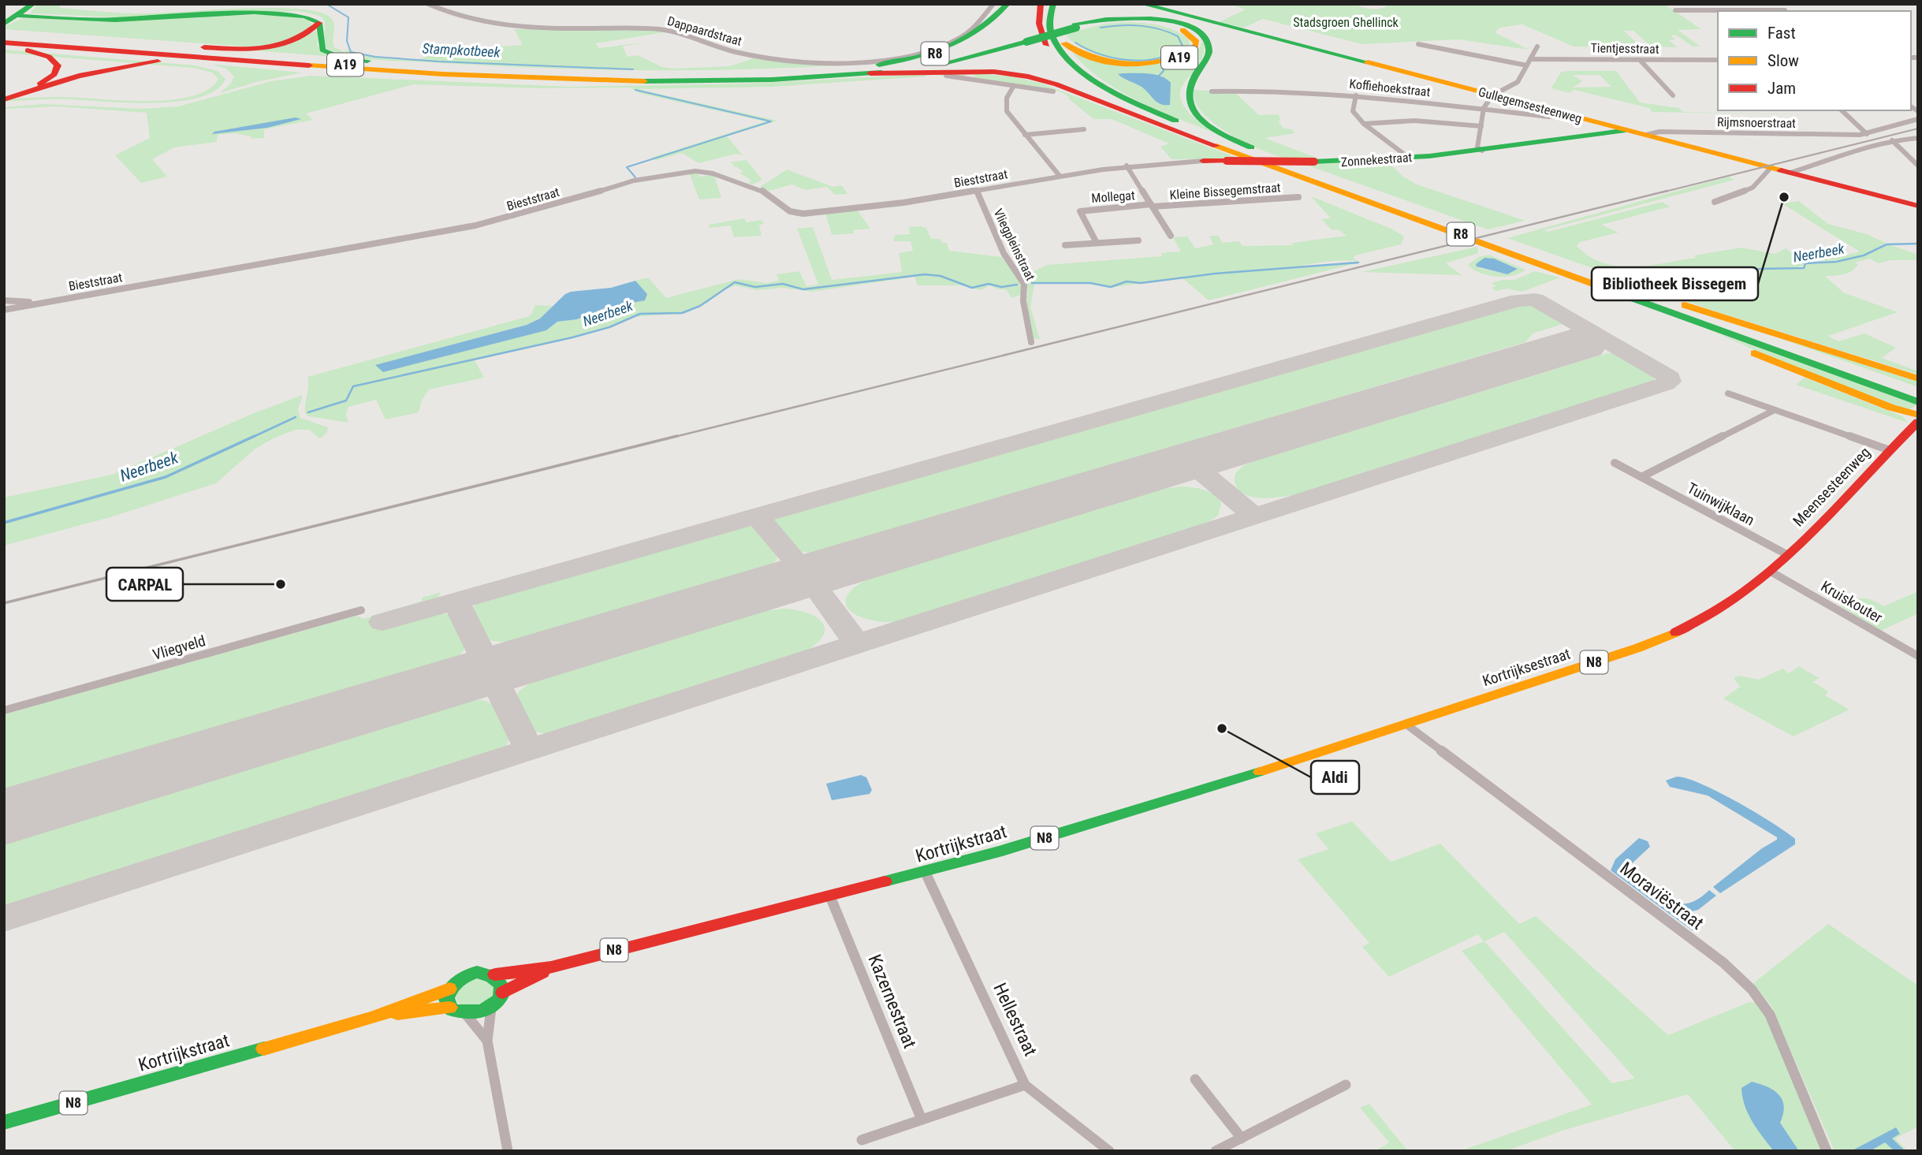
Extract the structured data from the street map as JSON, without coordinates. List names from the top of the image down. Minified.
{"streets":{"main road":["R8","A19","Gullegemsesteenweg","Zonnekestraat","Meensesteenweg","N8","Kortrijksestraat","Kortrijkstraat"],"street":["Dappaardstraat","Tientjesstraat","Koffiehoekstraat","Rijmsnoerstraat","Bieststraat","Kleine Bissegemstraat","Mollegat","Vliegpleinstraat","Tuinwijklaan","Kruiskouter","Vliegveld","Moraviëstraat","Kazernestraat","Hellestraat"]},"crossings":[["R8","A19"],["R8","Zonnekestraat"],["Koffiehoekstraat","Gullegemsesteenweg"],["Gullegemsesteenweg","Rijmsnoerstraat"],["Gullegemsesteenweg","Zonnekestraat"],["Zonnekestraat","Bieststraat"],["Zonnekestraat","Kleine Bissegemstraat"],["Bieststraat","Kleine Bissegemstraat"],["Bieststraat","Vliegpleinstraat"],["Kleine Bissegemstraat","Mollegat"],["Meensesteenweg","Tuinwijklaan"],["Meensesteenweg","Kruiskouter"],["Meensesteenweg","Kortrijksestraat"],["Kruiskouter","Kortrijksestraat"],["Kortrijksestraat","Kortrijkstraat"],["Kortrijksestraat","Moraviëstraat"],["Kortrijkstraat","Moraviëstraat"],["Kortrijkstraat","Kazernestraat"],["Kortrijkstraat","Hellestraat"]],"water":["Stampkotbeek","Neerbeek"],"parks":["Stadsgroen Ghellinck"],"places":["Bibliotheek Bissegem","CARPAL","Aldi"],"legend":["Fast","Slow","Jam"]}
